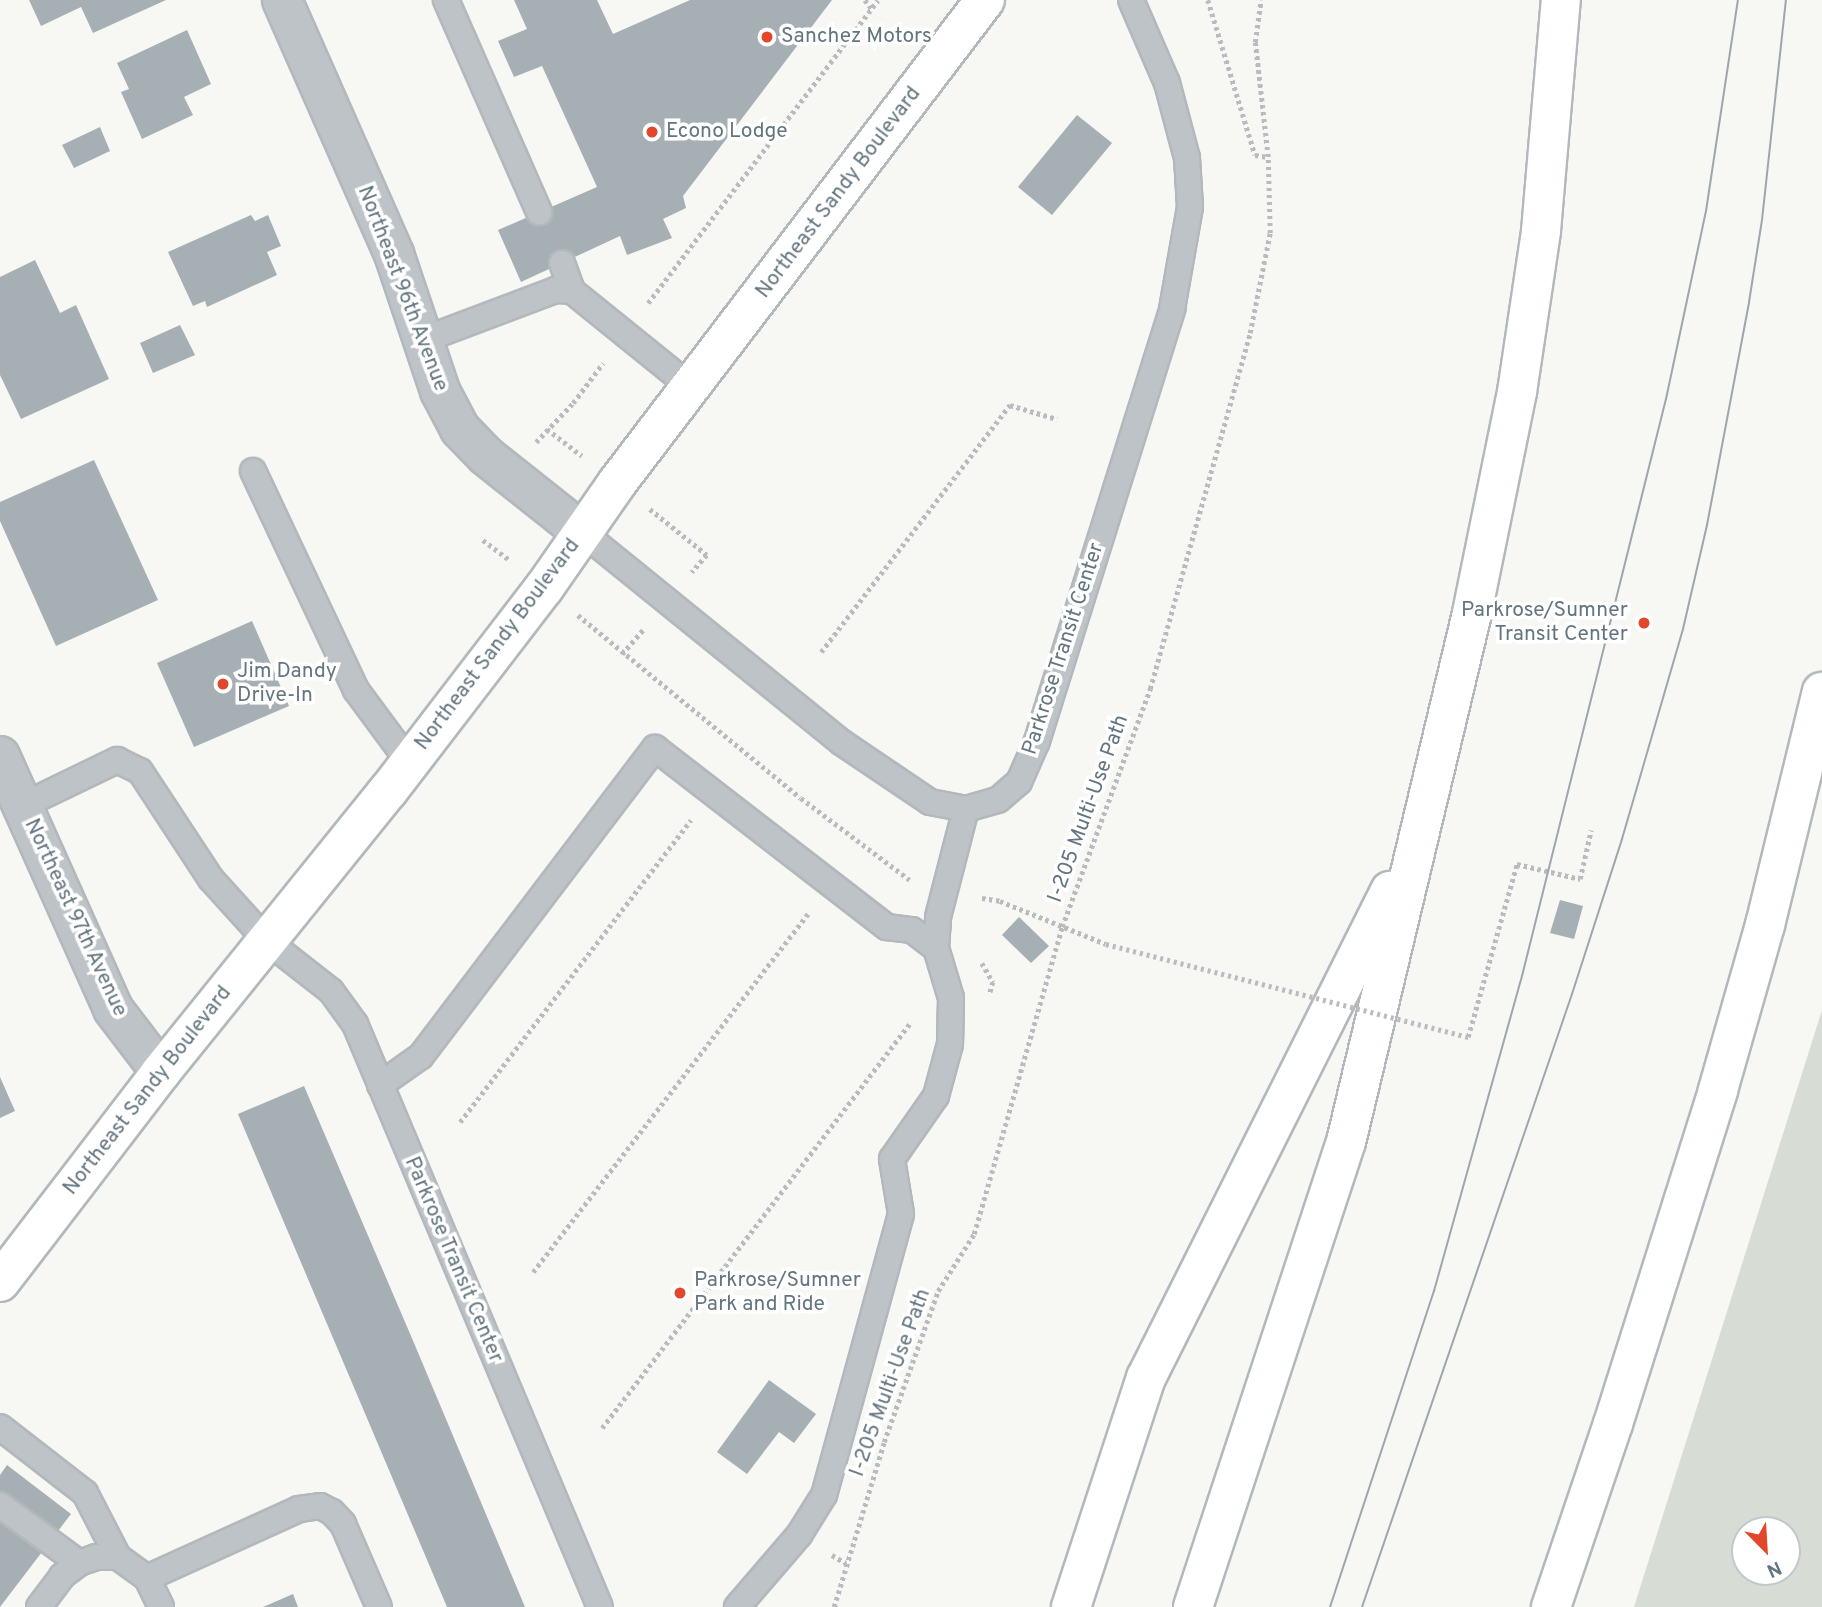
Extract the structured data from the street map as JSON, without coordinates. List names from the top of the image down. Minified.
{"streets":{"main road":["Northeast Sandy Boulevard"],"street":["Northeast 96th Avenue","Northeast 97th Avenue"],"lane":["Parkrose Transit Center"],"path":["I-205 Multi-Use Path"]},"crossings":[["Northeast Sandy Boulevard","Northeast 96th Avenue"],["Northeast Sandy Boulevard","Parkrose Transit Center"],["Northeast Sandy Boulevard","Northeast 97th Avenue"],["Northeast 96th Avenue","Parkrose Transit Center"],["Parkrose Transit Center","Northeast 97th Avenue"]],"places":["Sanchez Motors","Econo Lodge","Parkrose/Sumner Transit Center","Jim Dandy Drive-In","Parkrose/Sumner Park and Ride"],"north":"bottom right"}
